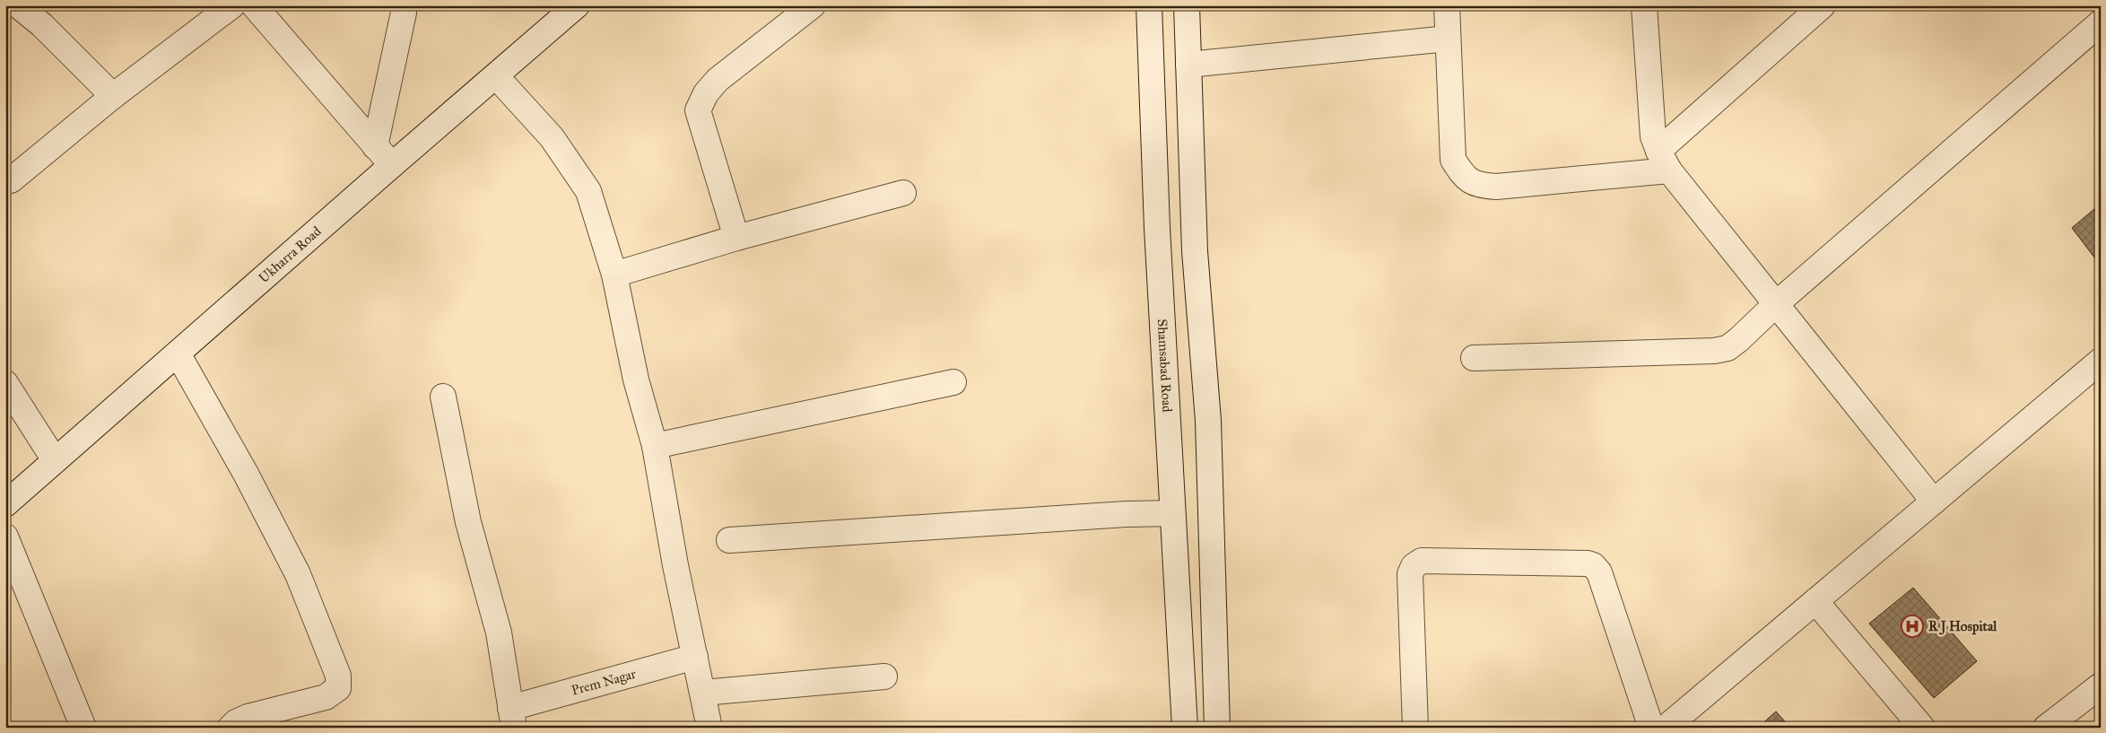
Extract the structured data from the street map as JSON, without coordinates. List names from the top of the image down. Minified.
{"streets":{"street":["Ukharra Road","Shamsabad Road","Prem Nagar"]},"places":{"hospital":["R J Hospital"]}}
